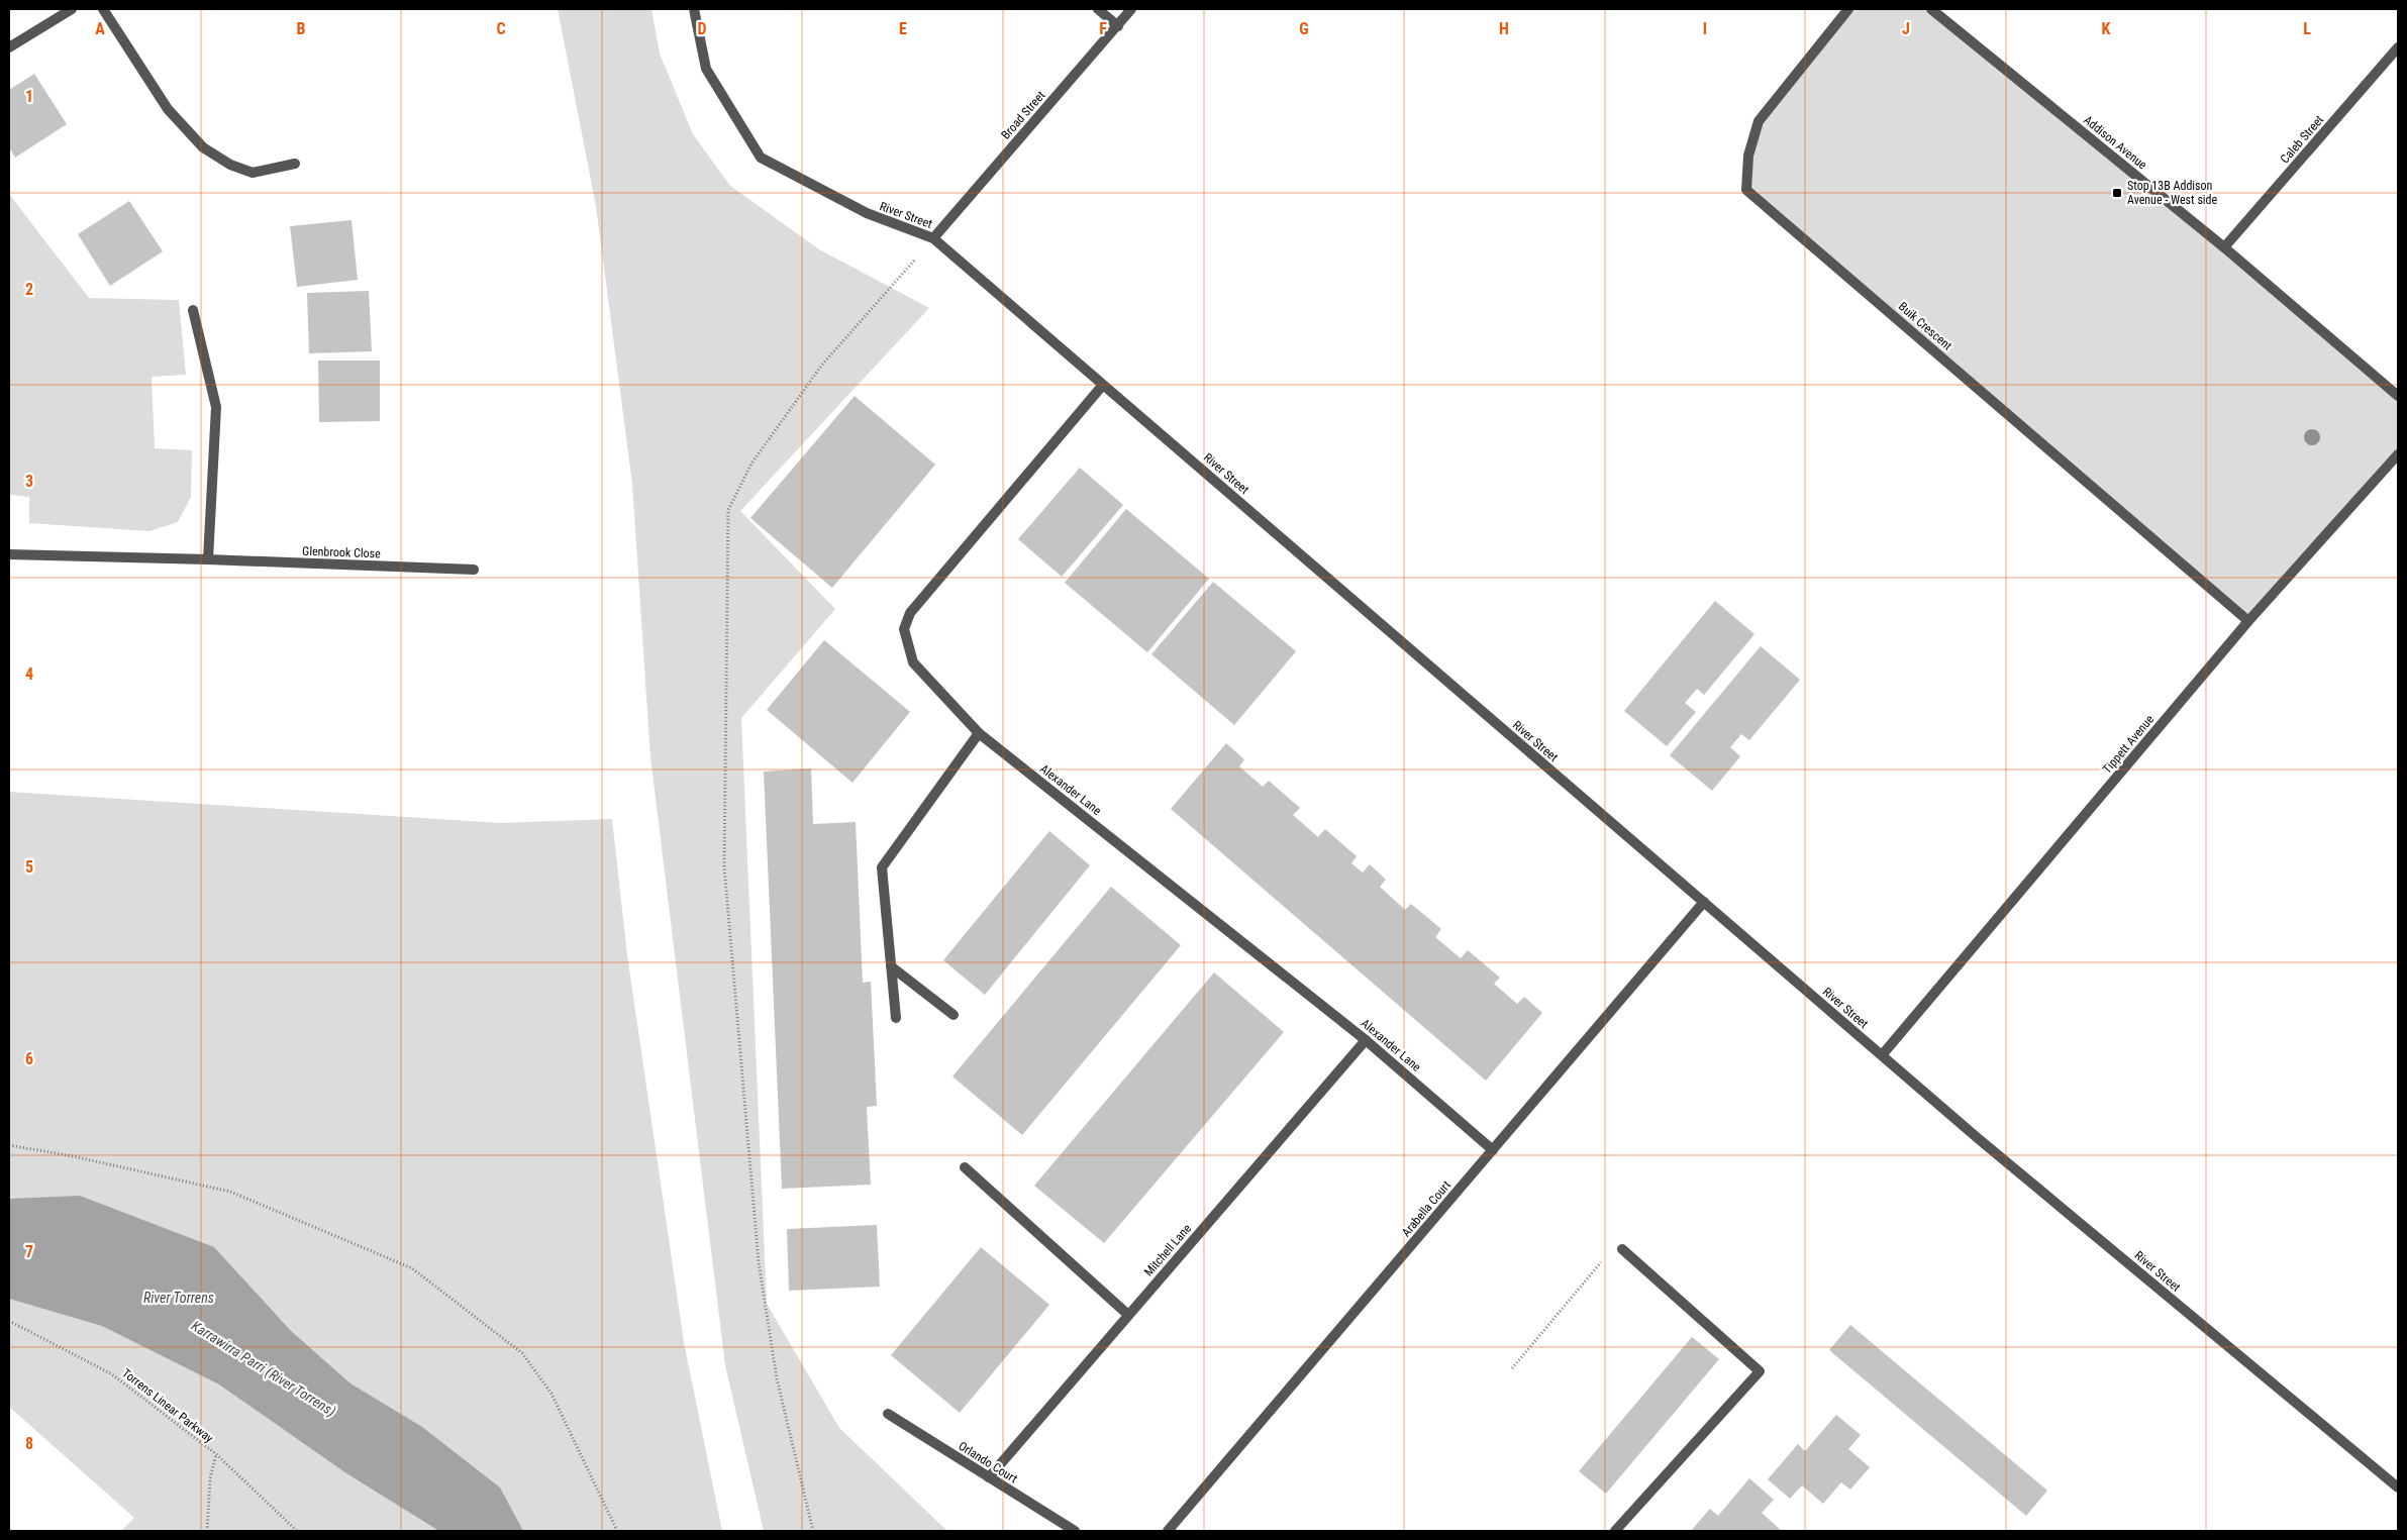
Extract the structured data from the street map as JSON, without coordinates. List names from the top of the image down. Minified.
{"streets":{"street":["Broad Street","Caleb Street","Addison Avenue","River Street","Buik Crescent","Glenbrook Close","Tippett Avenue","Alexander Lane","Arabella Court","Mitchell Lane","Orlando Court"],"path":["Torrens Linear Parkway"]},"crossings":[["Broad Street","River Street"],["Caleb Street","Addison Avenue"],["River Street","Tippett Avenue"],["River Street","Alexander Lane"],["River Street","Arabella Court"],["Buik Crescent","Tippett Avenue"],["Alexander Lane","Arabella Court"],["Alexander Lane","Mitchell Lane"],["Mitchell Lane","Orlando Court"]],"water":["River Torrens","Karrawirra Parri (River Torrens)"],"places":{"transit":["Stop 13B Addison Avenue - West side"]},"grid":{"columns":["A","B","C","D","E","F","G","H","I","J","K","L"],"rows":["1","2","3","4","5","6","7","8"]}}
